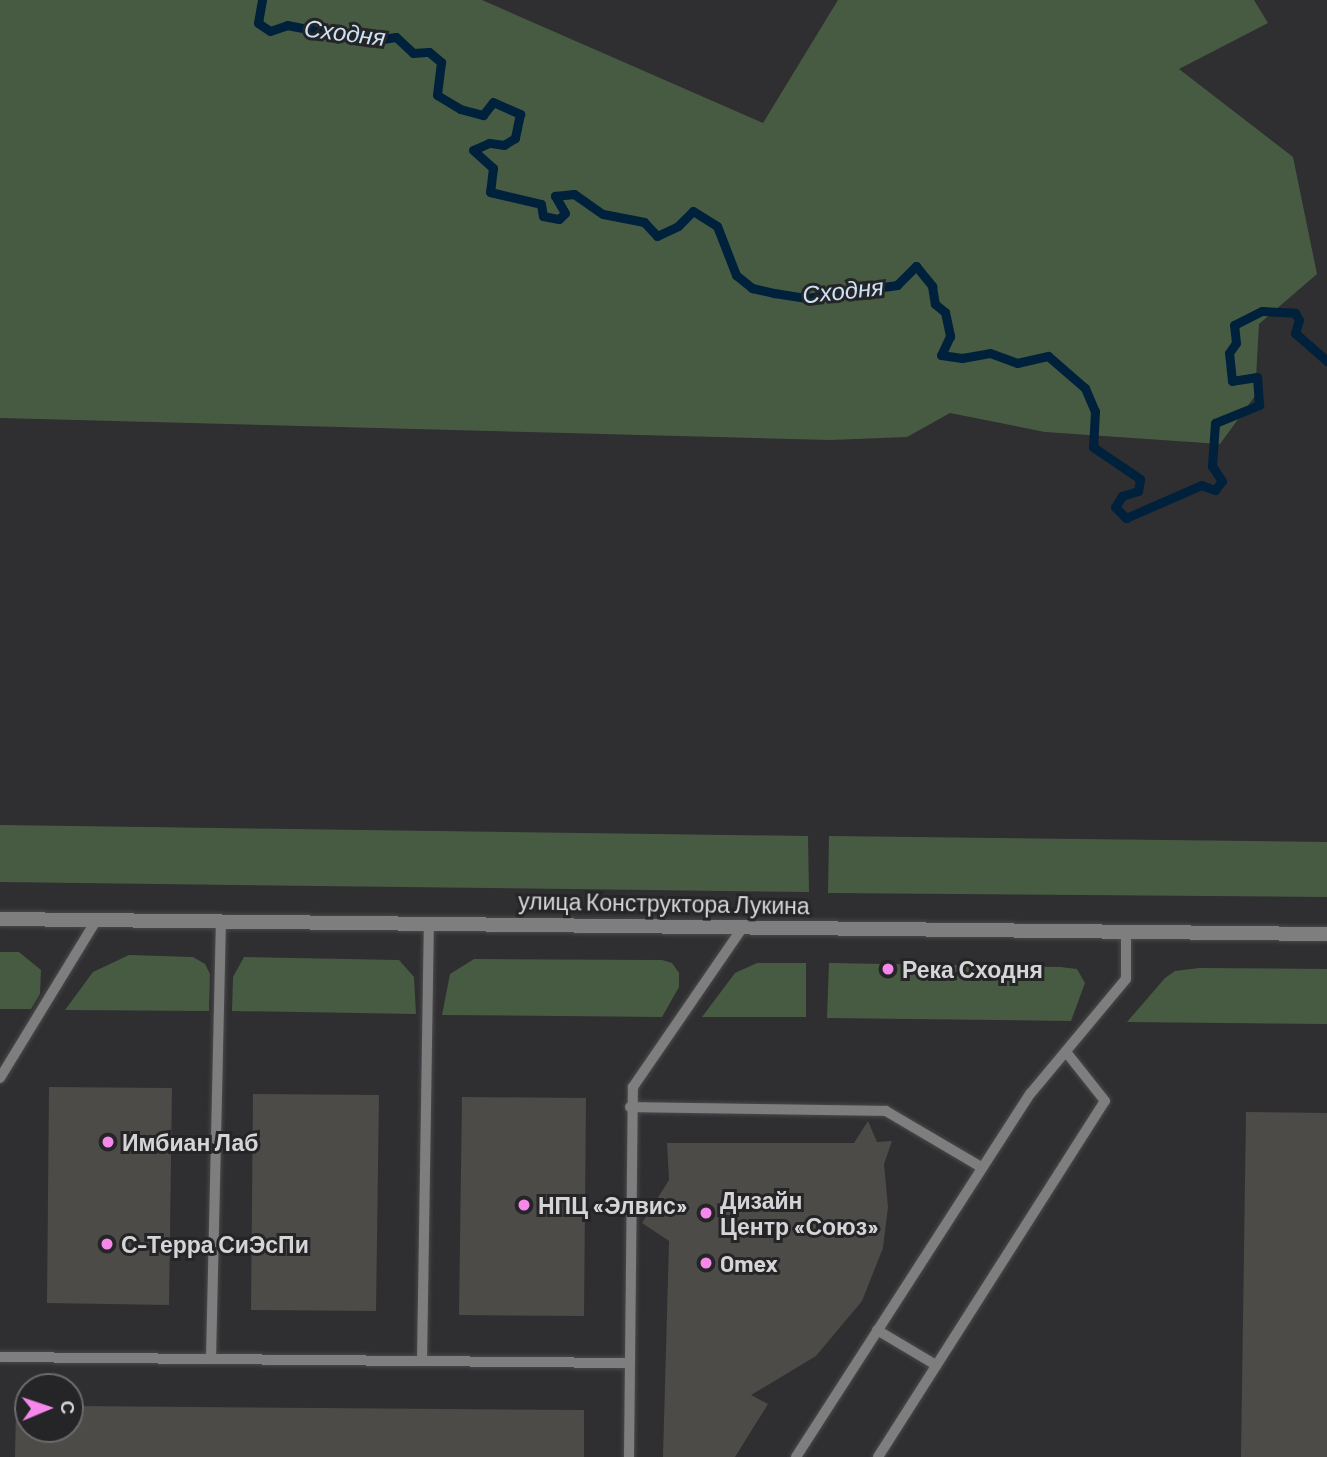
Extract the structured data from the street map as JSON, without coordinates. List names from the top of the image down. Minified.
{"streets":{"street":["улица Конструктора Лукина"]},"water":["Сходня"],"places":["Река Сходня","Имбиан Лаб","НПЦ «Элвис»","Дизайн Центр «Союз»","С-Терра СиЭсПи","Omex"],"north":"right"}
